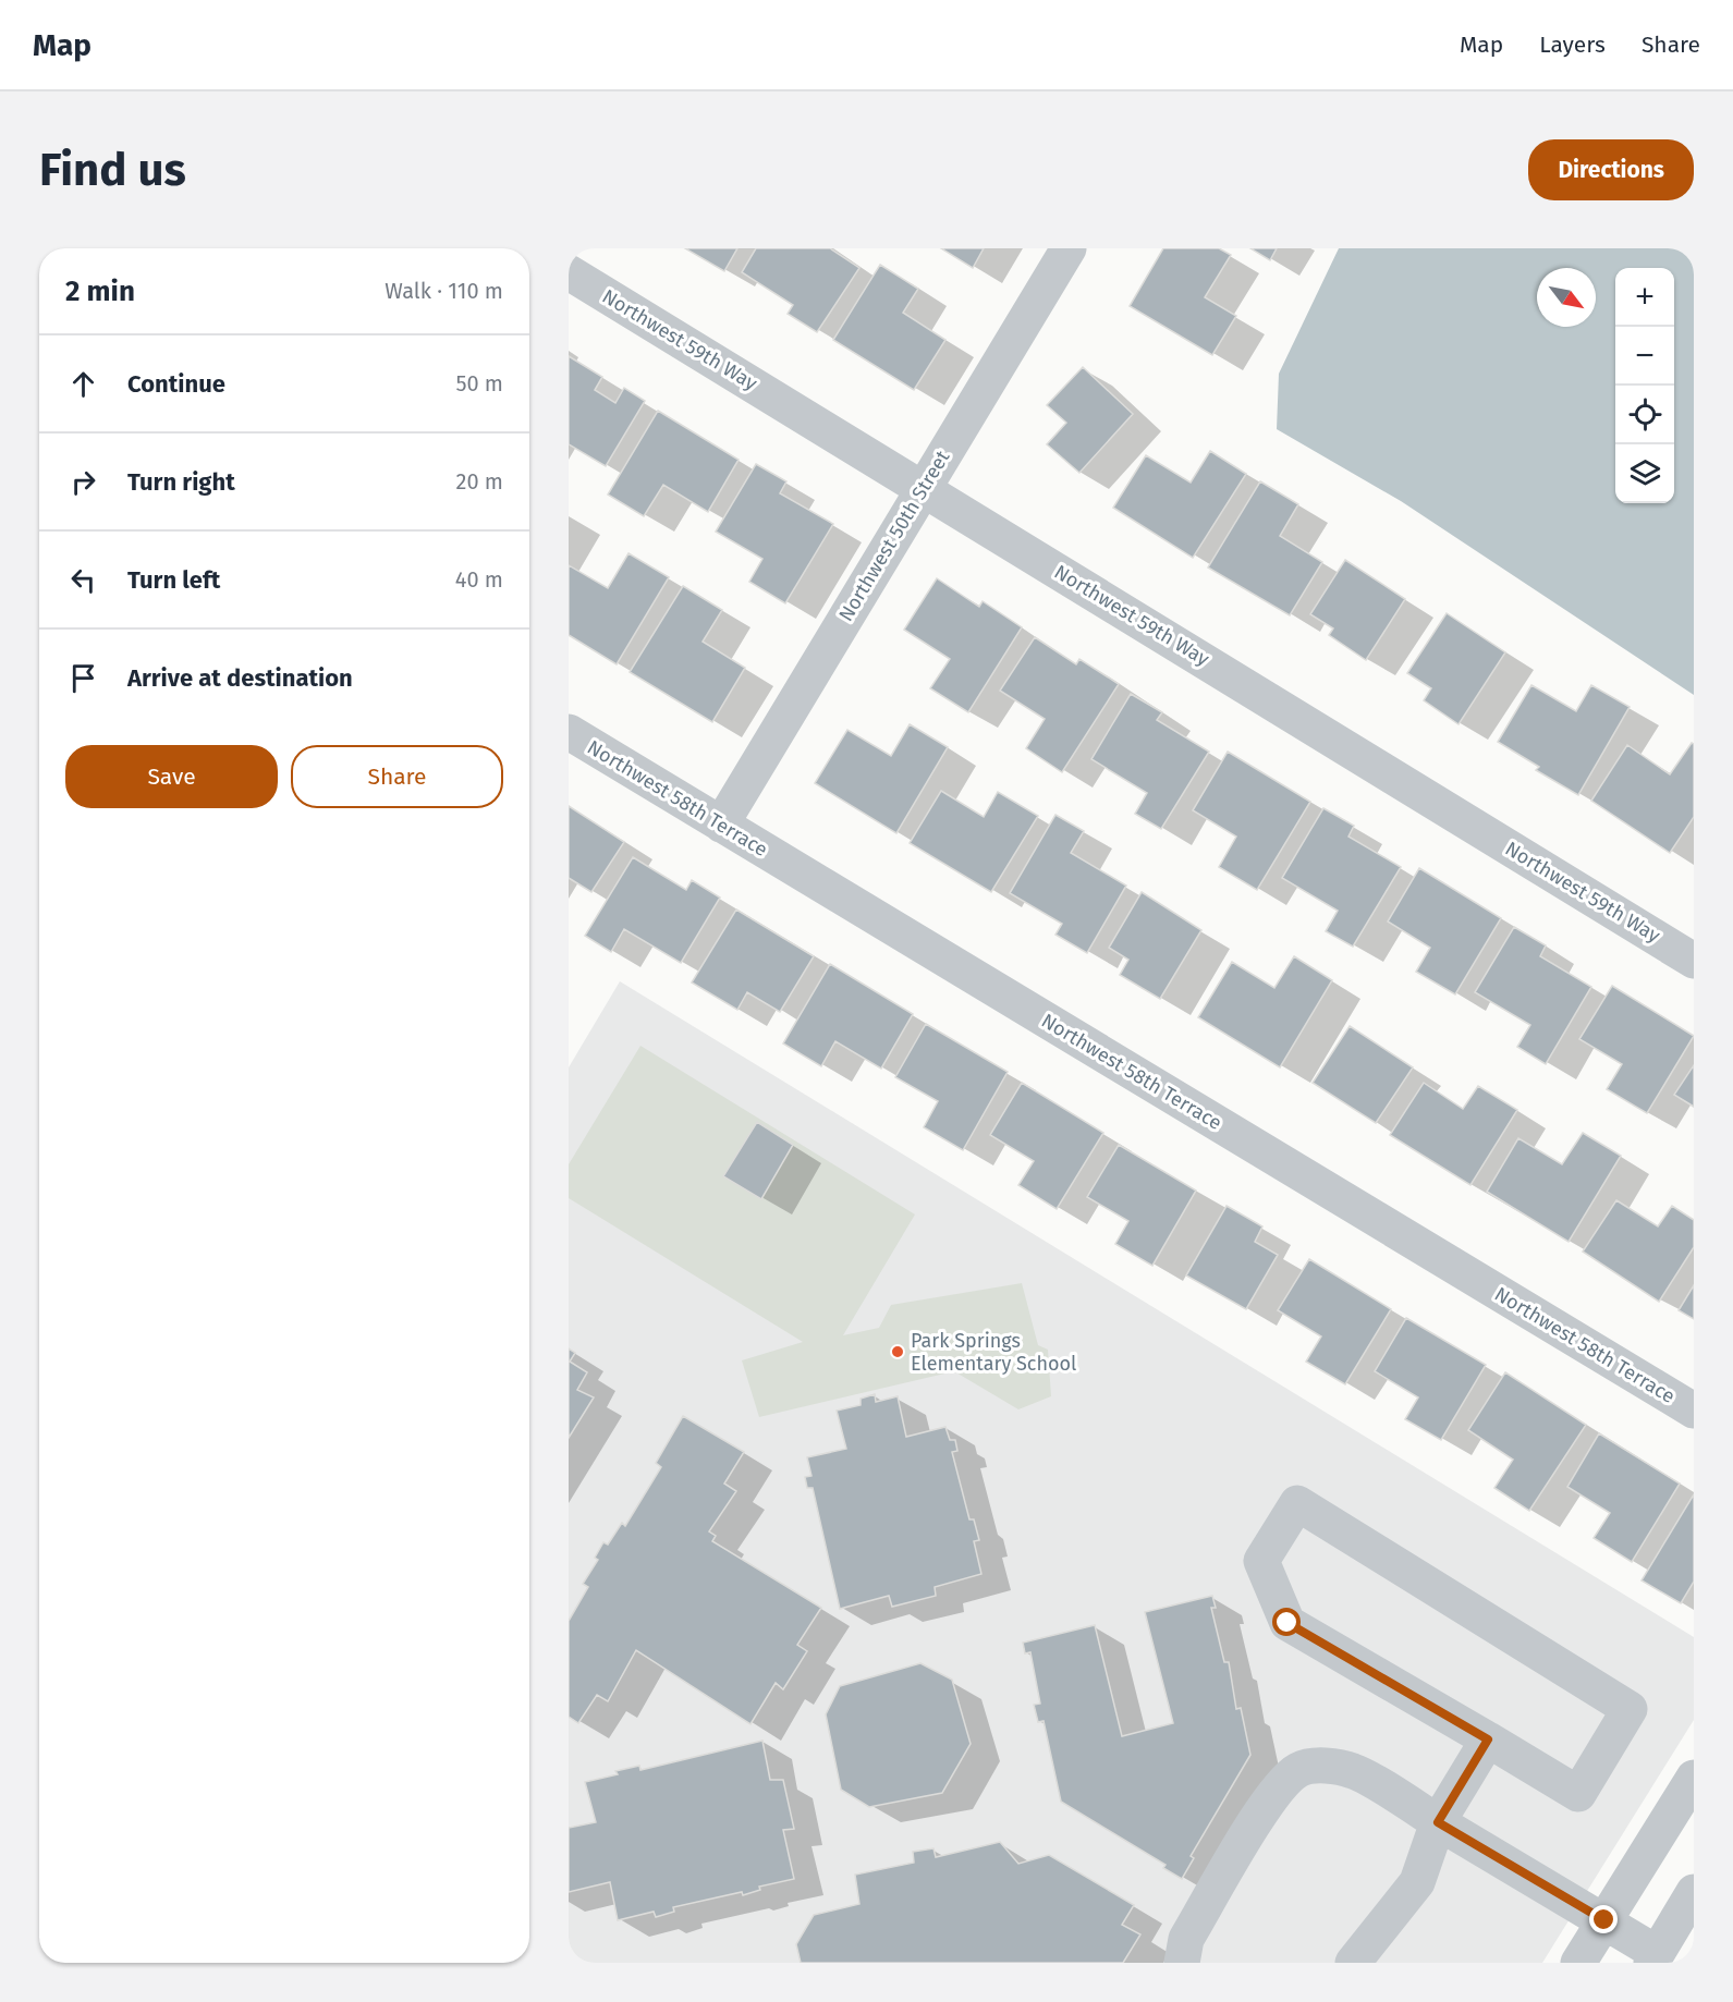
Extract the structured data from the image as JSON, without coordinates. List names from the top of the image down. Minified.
{"streets":{"street":["Northwest 59th Way","Northwest 50th Street","Northwest 58th Terrace"]},"crossings":[["Northwest 59th Way","Northwest 50th Street"],["Northwest 50th Street","Northwest 58th Terrace"]],"places":["Park Springs Elementary School"],"north":"bottom right","page":{"header":"Map","nav":["Map","Layers","Share"],"buttons":["Directions",["Save","Share"]],"title":"Find us","heading":["2 min","Walk · 110 m"],"map_buttons":["+","−"],"list":[["Continue","50 m"],["Turn right","20 m"],["Turn left","40 m"],"Arrive at destination"]}}
